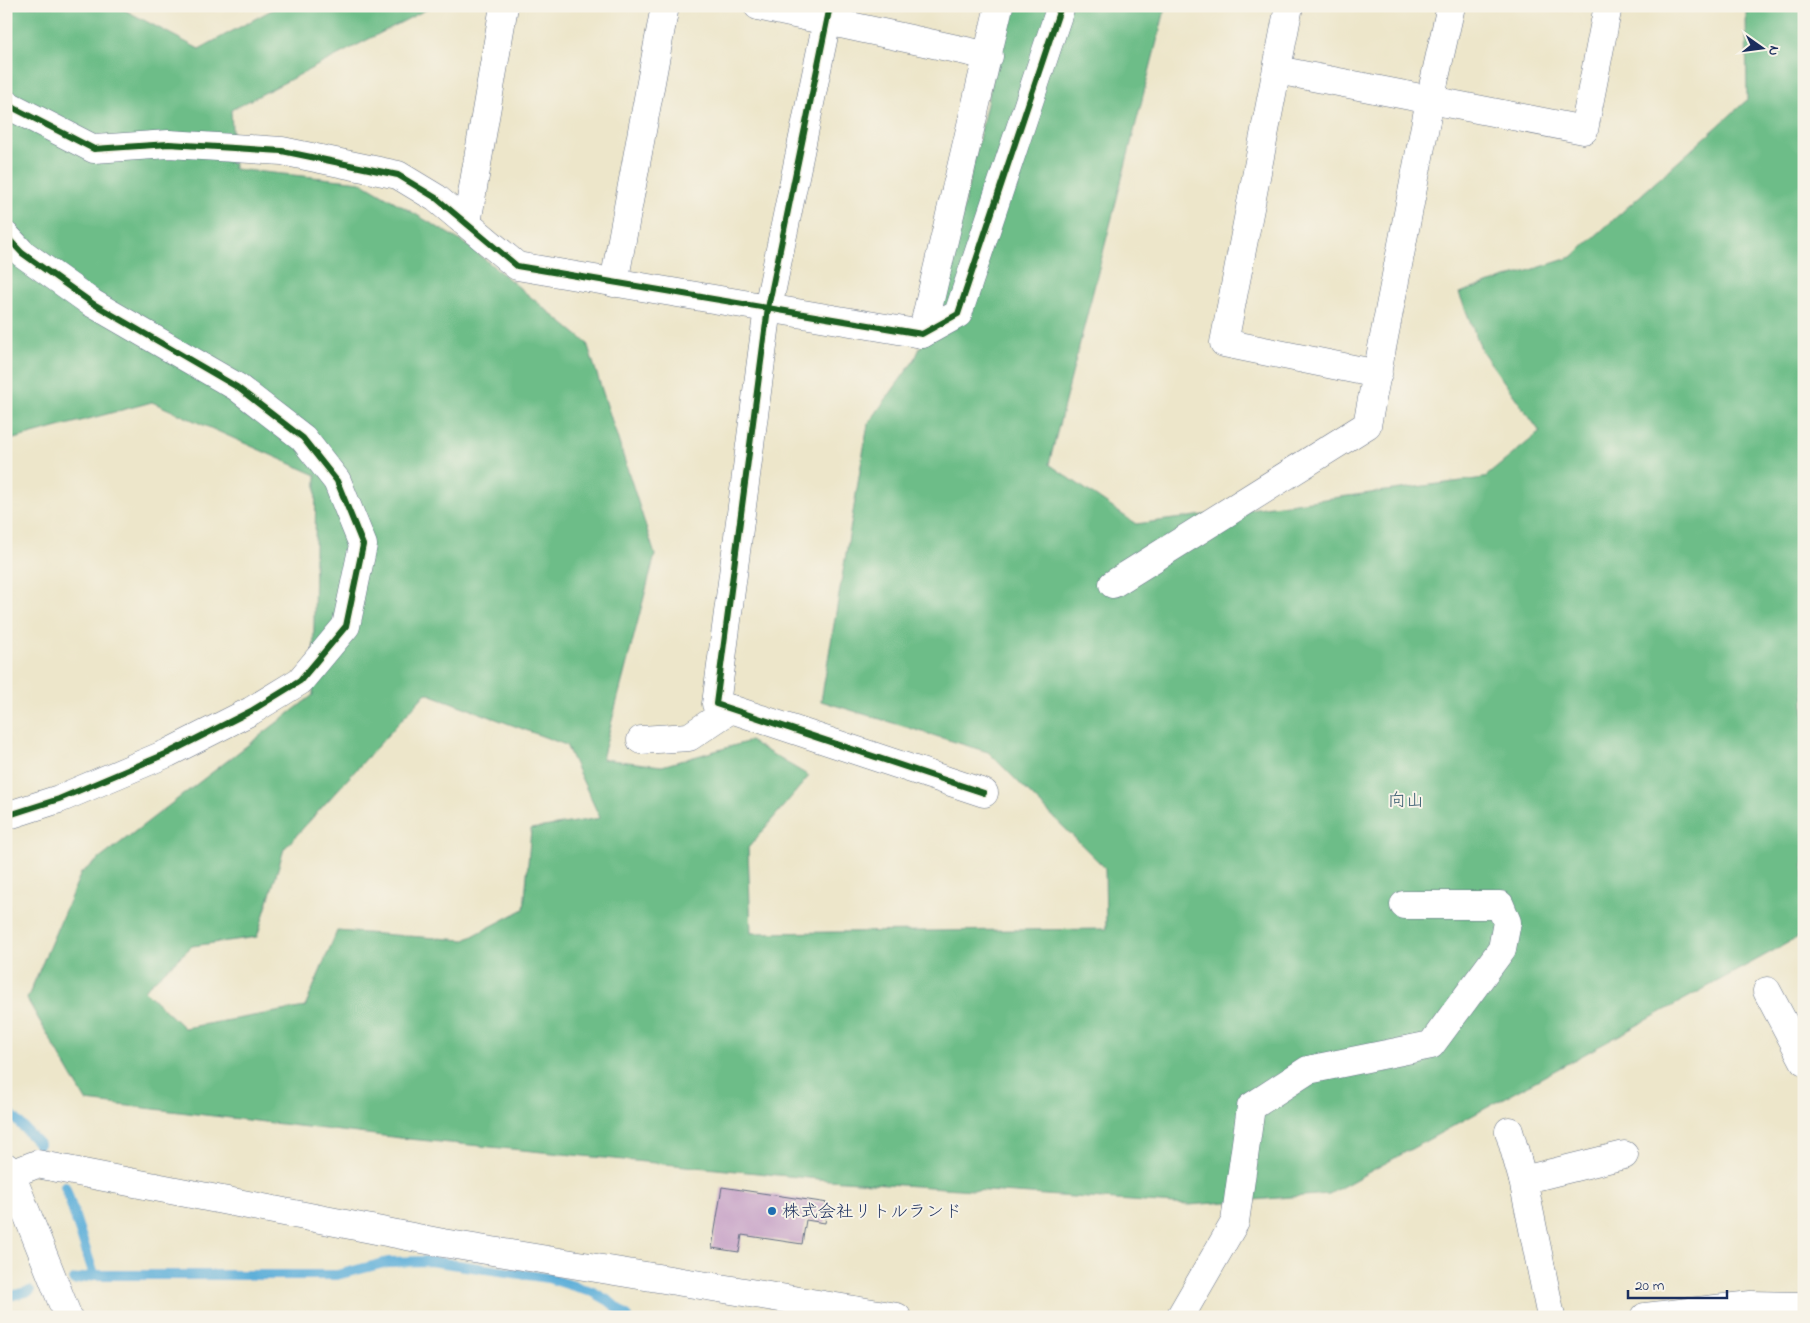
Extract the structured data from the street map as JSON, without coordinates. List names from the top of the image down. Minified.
{"parks":["向山"],"places":["株式会社リトルランド"],"scale_bar":"20 m","north":"right"}
